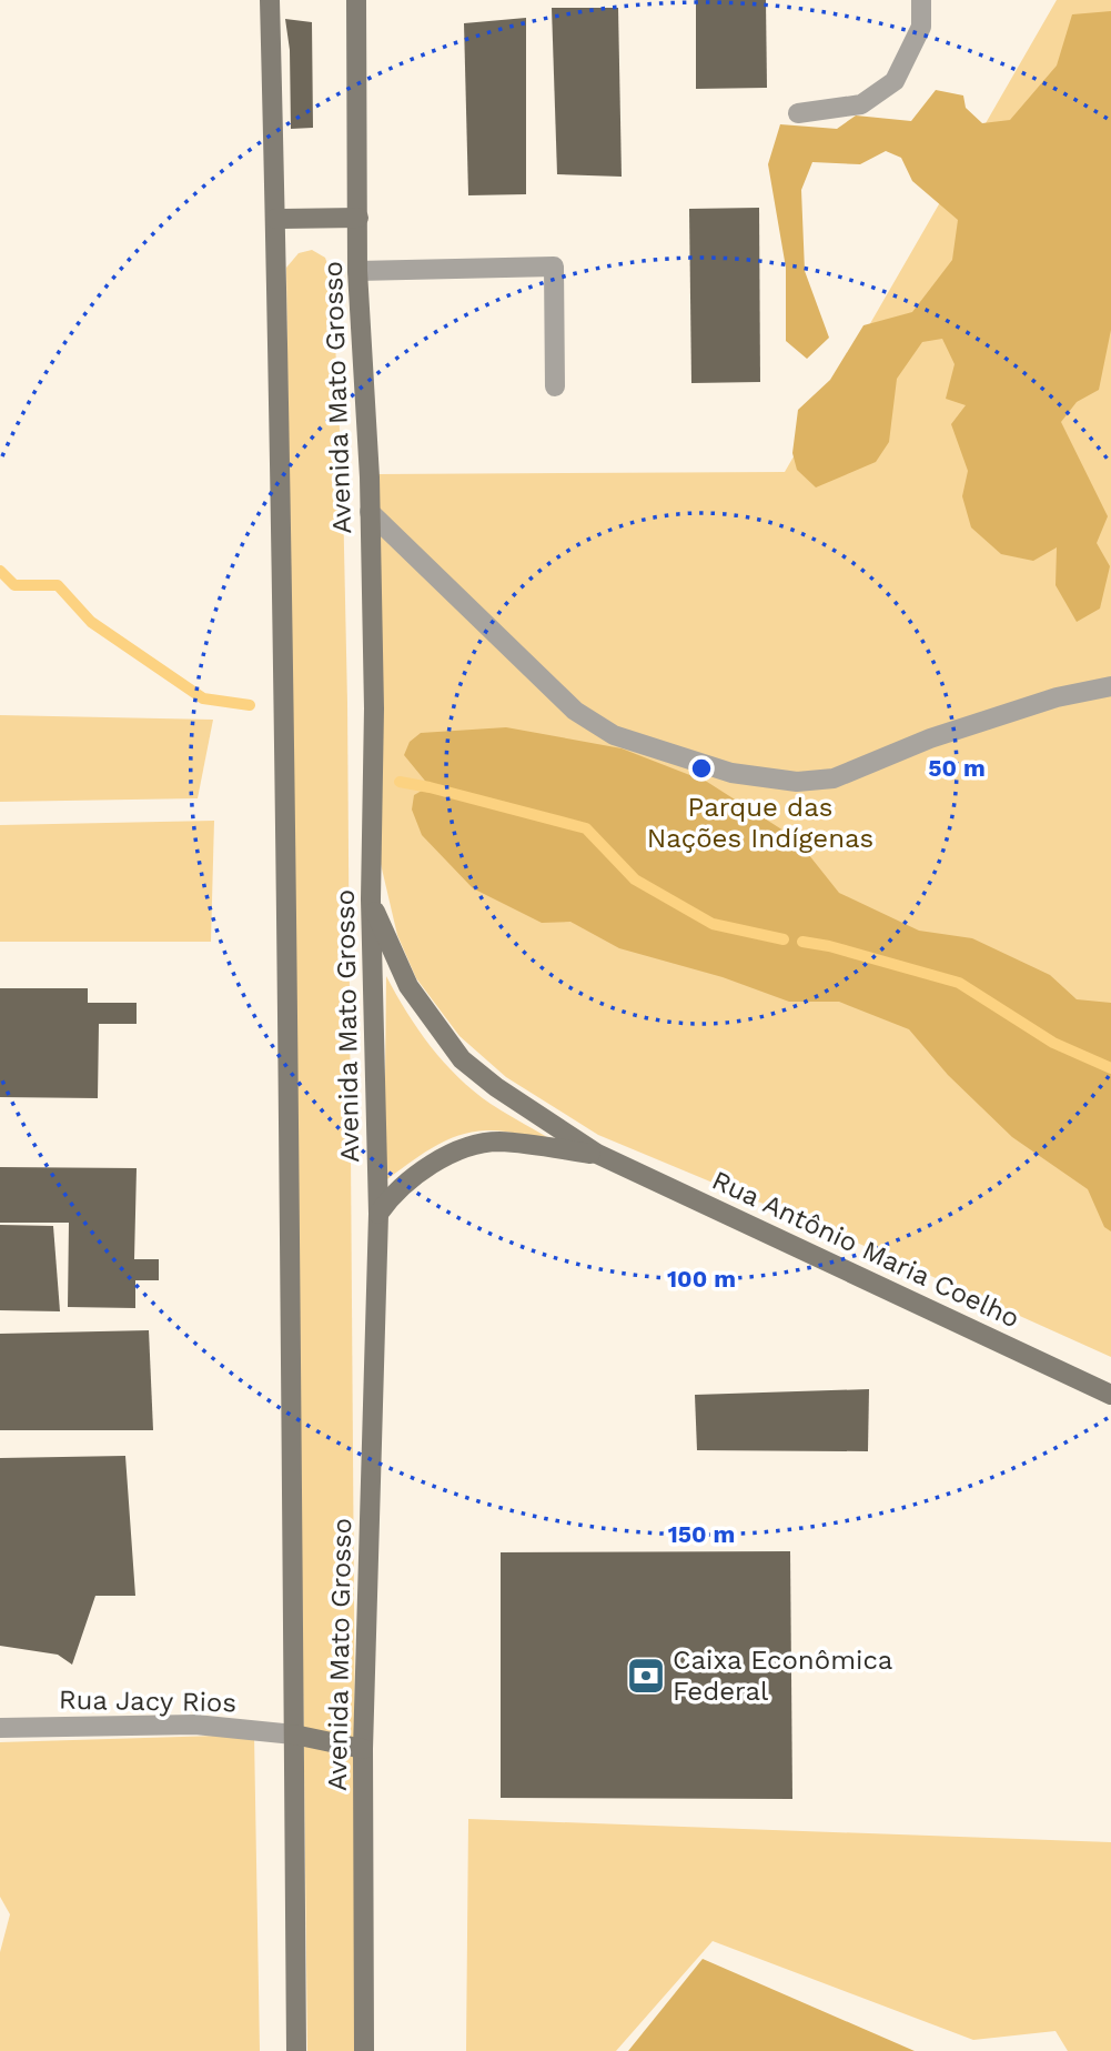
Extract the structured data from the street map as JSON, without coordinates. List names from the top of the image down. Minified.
{"streets":{"main road":["Avenida Mato Grosso","Rua Antônio Maria Coelho"],"street":["Rua Jacy Rios"]},"crossings":[["Avenida Mato Grosso","Rua Antônio Maria Coelho"],["Avenida Mato Grosso","Rua Jacy Rios"]],"parks":["Parque das Nações Indígenas"],"places":{"bank":["Caixa Econômica Federal"]},"rings":["50 m","100 m","150 m"]}
